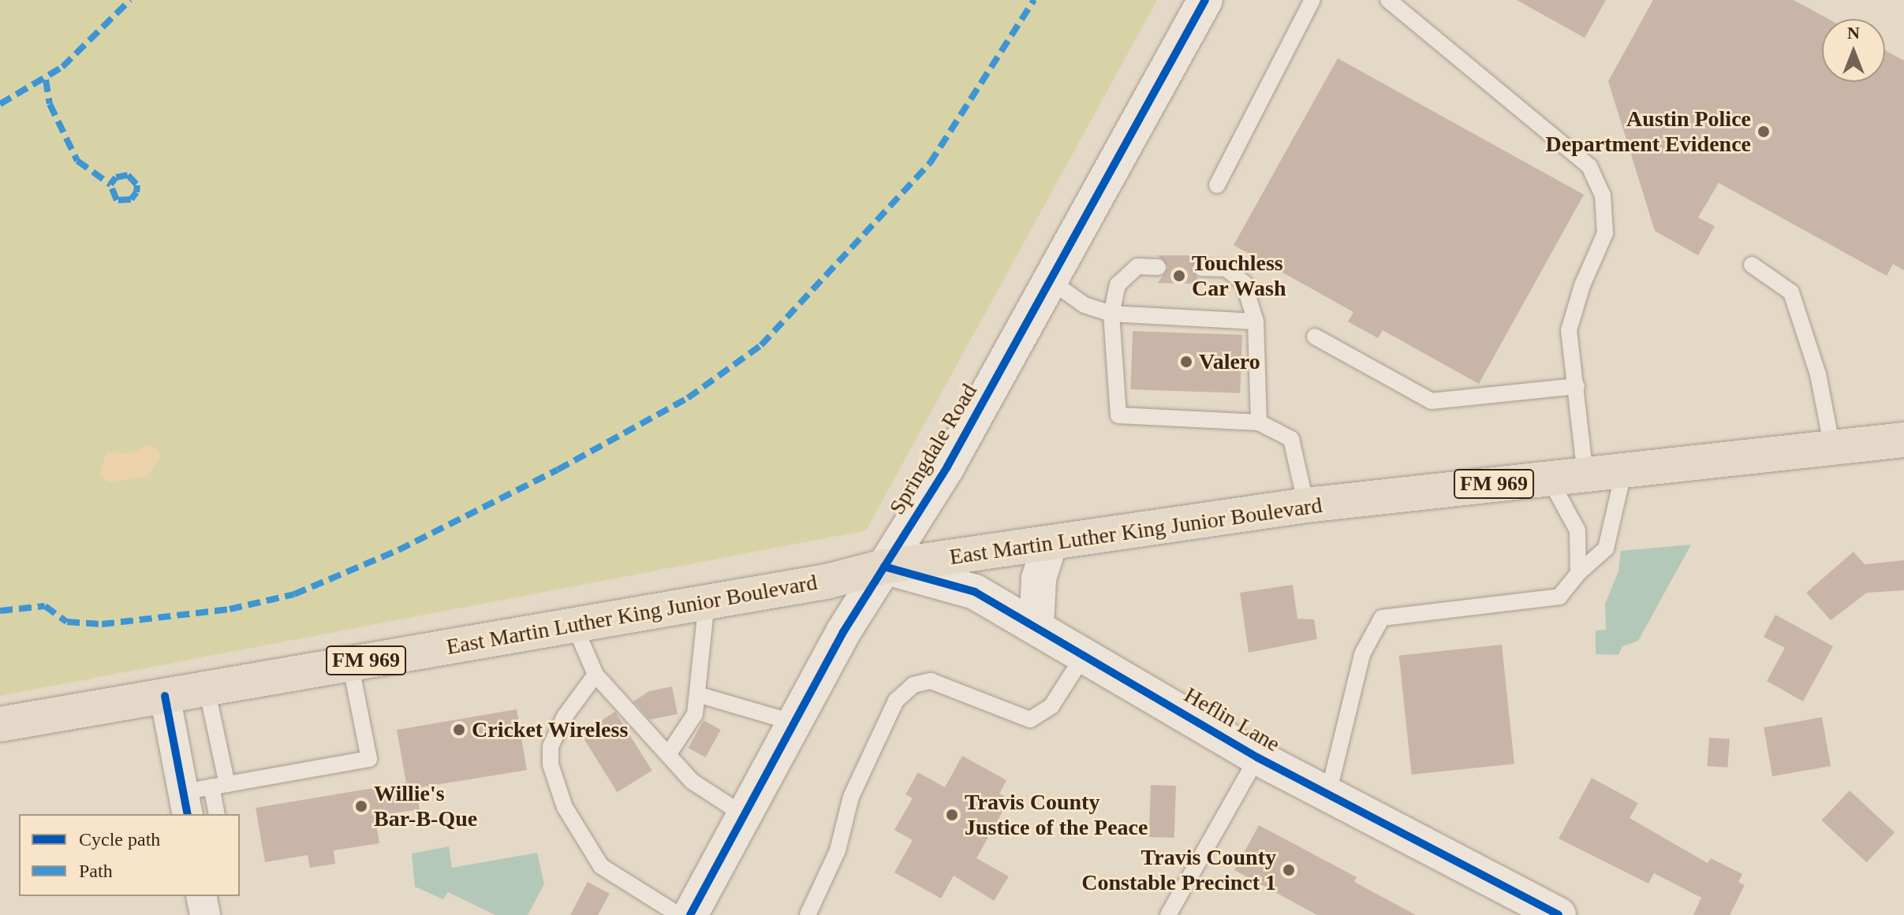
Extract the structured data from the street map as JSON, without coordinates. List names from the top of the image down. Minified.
{"streets":{"main road":["Springdale Road","FM 969","East Martin Luther King Junior Boulevard","Heflin Lane"]},"crossings":[["Springdale Road","East Martin Luther King Junior Boulevard"],["Springdale Road","Heflin Lane"],["East Martin Luther King Junior Boulevard","Heflin Lane"]],"places":["Austin Police Department Evidence","Touchless Car Wash","Valero","Cricket Wireless","Willie's Bar-B-Que","Travis County Justice of the Peace","Travis County Constable Precinct 1"],"legend":["Cycle path","Path"],"north":"top"}
